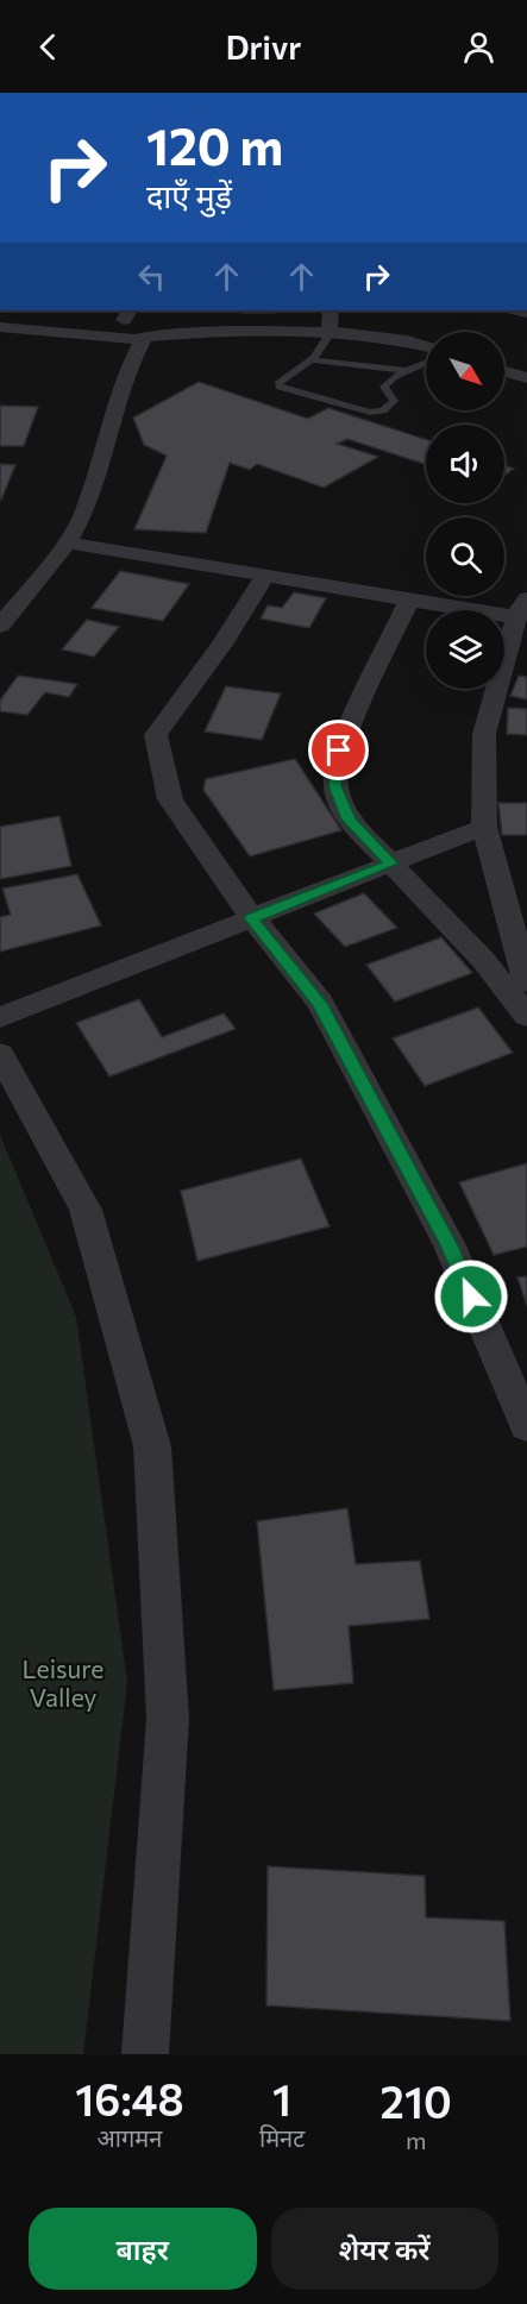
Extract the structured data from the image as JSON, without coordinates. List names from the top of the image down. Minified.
{"parks":["Leisure Valley"],"north":"bottom right","page":{"header":"Drivr","turn":["120 m","दाएँ मुड़ें"],"eta":["16:48","आगमन","1","मिनट","210","m"],"buttons":["बाहर","शेयर करें"]}}
